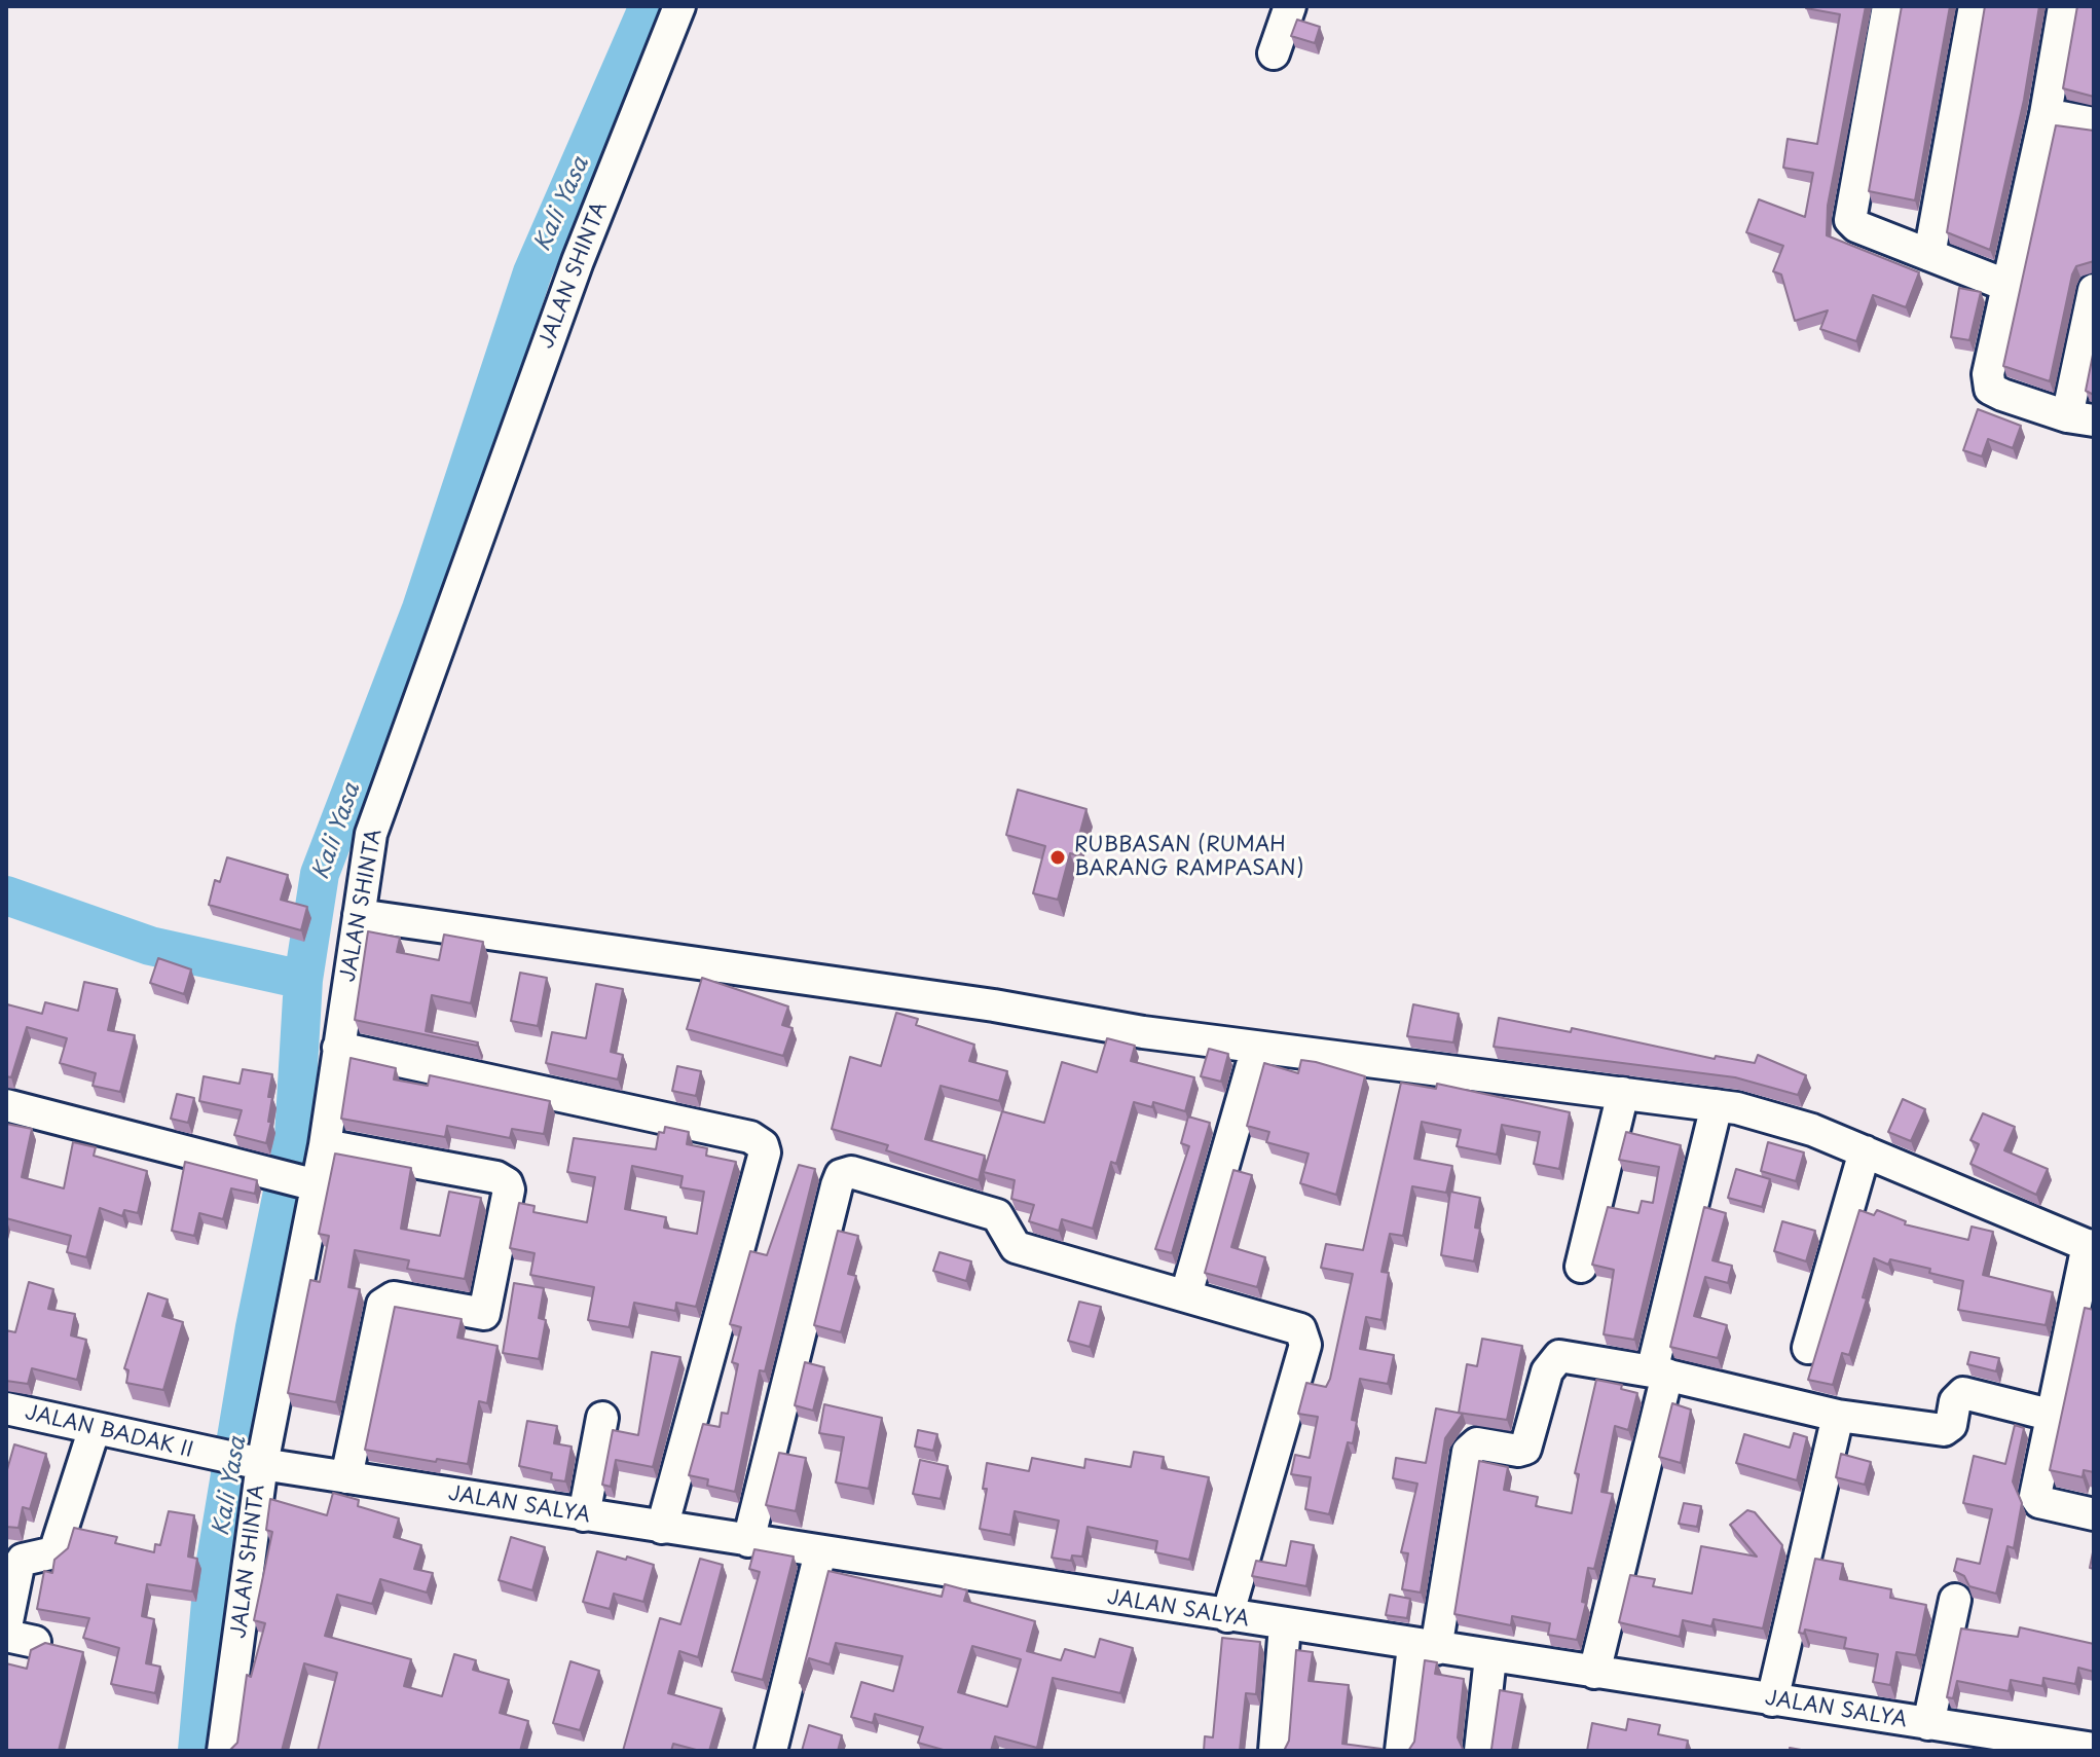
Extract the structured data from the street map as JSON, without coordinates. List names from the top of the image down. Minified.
{"streets":{"street":["JALAN SHINTA","JALAN BADAK II","JALAN SALYA"]},"crossings":[["JALAN SHINTA","JALAN BADAK II"],["JALAN SHINTA","JALAN SALYA"],["JALAN BADAK II","JALAN SALYA"]],"water":["Kali Yasa"],"places":["RUBBASAN (RUMAH BARANG RAMPASAN)"]}
